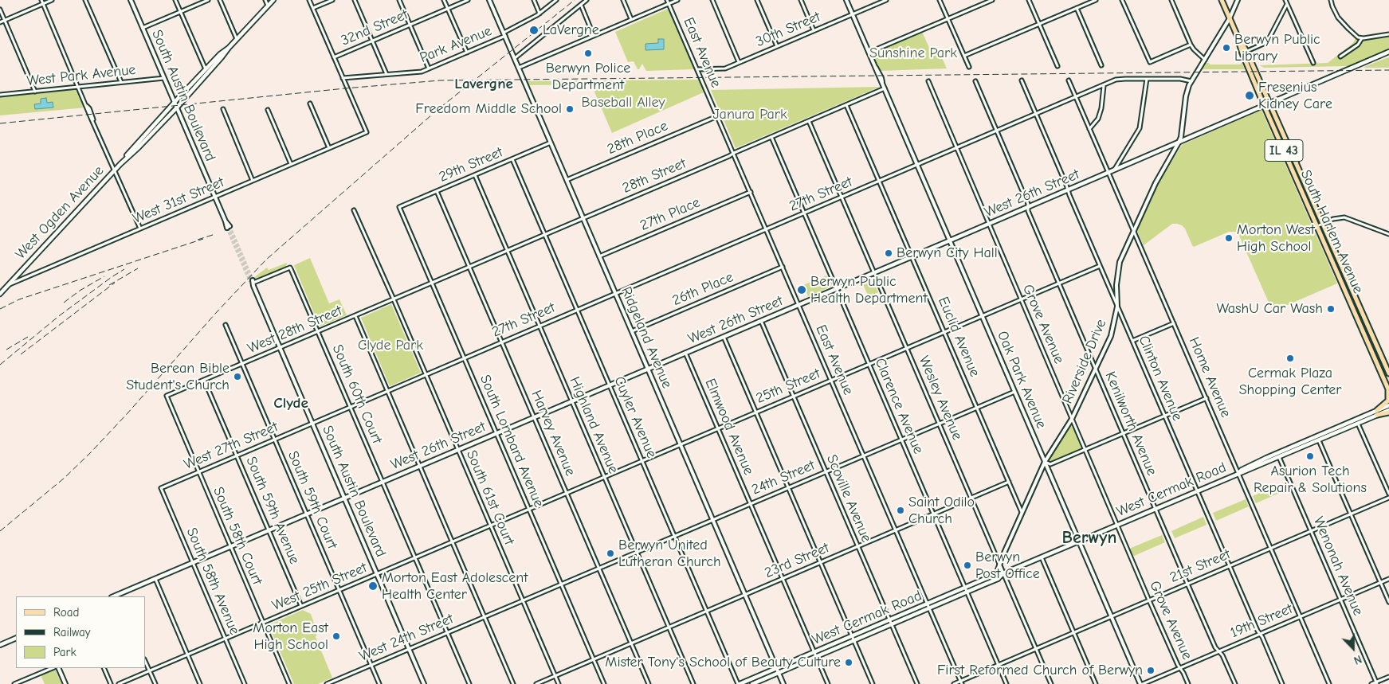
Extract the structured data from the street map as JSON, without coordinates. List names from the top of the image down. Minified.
{"streets":{"main road":["IL 43","West 26th Street","West 31st Street","West Ogden Avenue","South Harlem Avenue","West Cermak Road"],"street":["32nd Street","30th Street","Park Avenue","East Avenue","West Park Avenue","South Austin Boulevard","28th Place","29th Street","28th Street","27th Street","27th Place","26th Place","Grove Avenue","West 28th Street","Euclid Avenue","Ridgeland Avenue","Riverside Drive","Home Avenue","Clinton Avenue","Oak Park Avenue","25th Street","South 60th Court","Wesley Avenue","Clarence Avenue","Cuyler Avenue","Kenilworth Avenue","Highland Avenue","Elmwood Avenue","Harvey Avenue","South Lombard Avenue","West 27th Street","24th Street","South 61st Court","Scoville Avenue","South 59th Court","South 59th Avenue","South 58th Court","23rd Street","21st Street","Wenonah Avenue","South 58th Avenue","West 25th Street","19th Street","West 24th Street"]},"crossings":[["30th Street","East Avenue"],["30th Street","Oak Park Avenue"],["Park Avenue","West 31st Street"],["Park Avenue","Ridgeland Avenue"],["East Avenue","28th Place"],["East Avenue","28th Street"],["East Avenue","West 26th Street"],["East Avenue","27th Street"],["East Avenue","27th Place"],["East Avenue","26th Place"],["East Avenue","25th Street"],["East Avenue","24th Street"],["East Avenue","West Cermak Road"],["East Avenue","23rd Street"],["East Avenue","21st Street"],["West Park Avenue","South Austin Boulevard"],["South Austin Boulevard","West 26th Street"],["South Austin Boulevard","West 31st Street"],["South Austin Boulevard","West Ogden Avenue"],["South Austin Boulevard","West 28th Street"],["South Austin Boulevard","South 60th Court"],["South Austin Boulevard","West 27th Street"],["South Austin Boulevard","West 25th Street"],["South Austin Boulevard","West 24th Street"],["28th Place","Ridgeland Avenue"],["29th Street","Ridgeland Avenue"],["29th Street","Cuyler Avenue"],["29th Street","Highland Avenue"],["29th Street","Harvey Avenue"],["29th Street","South Lombard Avenue"],["28th Street","West 28th Street"],["28th Street","Euclid Avenue"],["28th Street","Ridgeland Avenue"],["28th Street","Oak Park Avenue"],["28th Street","Wesley Avenue"],["28th Street","Clarence Avenue"],["28th Street","Cuyler Avenue"],["28th Street","Highland Avenue"],["28th Street","Harvey Avenue"],["28th Street","South Lombard Avenue"],["West 26th Street","South Harlem Avenue"],["West 26th Street","Grove Avenue"],["West 26th Street","Euclid Avenue"],["West 26th Street","Ridgeland Avenue"],["West 26th Street","Riverside Drive"],["West 26th Street","Home Avenue"],["West 26th Street","Clinton Avenue"],["West 26th Street","Oak Park Avenue"],["West 26th Street","South 60th Court"],["West 26th Street","Wesley Avenue"],["West 26th Street","Clarence Avenue"],["West 26th Street","Cuyler Avenue"],["West 26th Street","Kenilworth Avenue"],["West 26th Street","Highland Avenue"],["West 26th Street","Elmwood Avenue"],["West 26th Street","Harvey Avenue"],["West 26th Street","South Lombard Avenue"],["West 26th Street","South 61st Court"],["West 26th Street","Scoville Avenue"],["West 26th Street","South 59th Court"],["West 26th Street","South 59th Avenue"],["West 26th Street","South 58th Court"],["West 26th Street","South 58th Avenue"],["27th Street","Grove Avenue"],["27th Street","Euclid Avenue"],["27th Street","Ridgeland Avenue"],["27th Street","Riverside Drive"],["27th Street","Home Avenue"],["27th Street","Clinton Avenue"],["27th Street","Oak Park Avenue"],["27th Street","Wesley Avenue"],["27th Street","Clarence Avenue"],["27th Street","Cuyler Avenue"],["27th Street","Kenilworth Avenue"],["27th Street","Highland Avenue"],["27th Street","Harvey Avenue"],["27th Street","South Lombard Avenue"],["27th Street","West 27th Street"],["West 31st Street","West Ogden Avenue"],["27th Place","Ridgeland Avenue"],["South Harlem Avenue","Riverside Drive"],["26th Place","Ridgeland Avenue"],["Grove Avenue","Riverside Drive"],["Grove Avenue","25th Street"],["Grove Avenue","West Cermak Road"],["Grove Avenue","21st Street"],["Grove Avenue","19th Street"],["West 28th Street","South 60th Court"],["West 28th Street","South Lombard Avenue"],["West 28th Street","South 61st Court"],["West 28th Street","South 59th Court"],["West 28th Street","South 59th Avenue"],["West 28th Street","South 58th Court"],["Euclid Avenue","Riverside Drive"],["Euclid Avenue","25th Street"],["Euclid Avenue","24th Street"],["Euclid Avenue","23rd Street"],["Ridgeland Avenue","25th Street"],["Ridgeland Avenue","24th Street"],["Ridgeland Avenue","West Cermak Road"],["Ridgeland Avenue","23rd Street"],["Riverside Drive","Home Avenue"],["Riverside Drive","Clinton Avenue"],["Riverside Drive","Oak Park Avenue"],["Riverside Drive","Wesley Avenue"],["Riverside Drive","Kenilworth Avenue"],["Riverside Drive","West Cermak Road"],["Home Avenue","West Cermak Road"],["Home Avenue","21st Street"],["Home Avenue","19th Street"],["Clinton Avenue","25th Street"],["Clinton Avenue","West Cermak Road"],["Clinton Avenue","21st Street"],["Clinton Avenue","19th Street"],["Oak Park Avenue","25th Street"],["Oak Park Avenue","24th Street"],["Oak Park Avenue","West Cermak Road"],["Oak Park Avenue","21st Street"],["Oak Park Avenue","19th Street"],["25th Street","Wesley Avenue"],["25th Street","Clarence Avenue"],["25th Street","Cuyler Avenue"],["25th Street","Kenilworth Avenue"],["25th Street","Highland Avenue"],["25th Street","Elmwood Avenue"],["25th Street","Harvey Avenue"],["25th Street","South Lombard Avenue"],["25th Street","Scoville Avenue"],["25th Street","West 25th Street"],["South 60th Court","West 27th Street"],["South 60th Court","West 25th Street"],["South 60th Court","West 24th Street"],["Wesley Avenue","24th Street"],["Wesley Avenue","West Cermak Road"],["Wesley Avenue","23rd Street"],["Wesley Avenue","21st Street"],["Clarence Avenue","24th Street"],["Clarence Avenue","West Cermak Road"],["Clarence Avenue","23rd Street"],["Clarence Avenue","21st Street"],["Cuyler Avenue","24th Street"],["Cuyler Avenue","West Cermak Road"],["Cuyler Avenue","23rd Street"],["Kenilworth Avenue","West Cermak Road"],["Kenilworth Avenue","21st Street"],["Kenilworth Avenue","19th Street"],["Highland Avenue","24th Street"],["Highland Avenue","23rd Street"],["Elmwood Avenue","24th Street"],["Elmwood Avenue","West Cermak Road"],["Elmwood Avenue","23rd Street"],["Harvey Avenue","24th Street"],["Harvey Avenue","23rd Street"],["South Lombard Avenue","West 27th Street"],["South Lombard Avenue","24th Street"],["South Lombard Avenue","23rd Street"],["South Lombard Avenue","West 25th Street"],["South Lombard Avenue","West 24th Street"],["West 27th Street","South 61st Court"],["West 27th Street","South 59th Court"],["West 27th Street","South 59th Avenue"],["West 27th Street","South 58th Court"],["West 27th Street","South 58th Avenue"],["24th Street","Scoville Avenue"],["24th Street","West 24th Street"],["West Cermak Road","Scoville Avenue"],["West Cermak Road","Wenonah Avenue"],["South 61st Court","23rd Street"],["South 61st Court","West 25th Street"],["South 61st Court","West 24th Street"],["Scoville Avenue","23rd Street"],["South 59th Court","West 25th Street"],["South 59th Court","West 24th Street"],["South 59th Avenue","West 25th Street"],["South 58th Court","West 25th Street"],["21st Street","Wenonah Avenue"],["Wenonah Avenue","19th Street"],["South 58th Avenue","West 25th Street"]],"districts":["Lavergne","Clyde","Berwyn"],"parks":["Sunshine Park","Baseball Alley","Janura Park","Clyde Park"],"places":["LaVergne","Berwyn Public Library","Berwyn Police Department","Fresenius Kidney Care","Freedom Middle School","Morton West High School","Berwyn City Hall","Berwyn Public Health Department","WashU Car Wash","Cermak Plaza Shopping Center","Berean Bible Student's Church","Asurion Tech Repair & Solutions","Saint Odilo Church","Berwyn United Lutheran Church","Berwyn Post Office","Morton East Adolescent Health Center","Morton East High School","Mister Tony's School of Beauty Culture","First Reformed Church of Berwyn"],"legend":["Road","Railway","Park"],"north":"bottom"}
